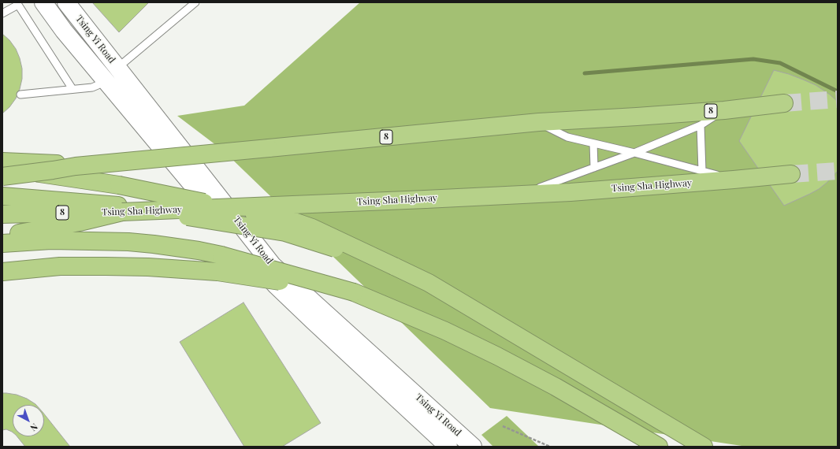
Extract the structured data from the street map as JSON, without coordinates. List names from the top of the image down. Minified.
{"streets":{"highway":["8","Tsing Sha Highway"],"main road":["Tsing Yi Road"]},"north":"bottom right"}
